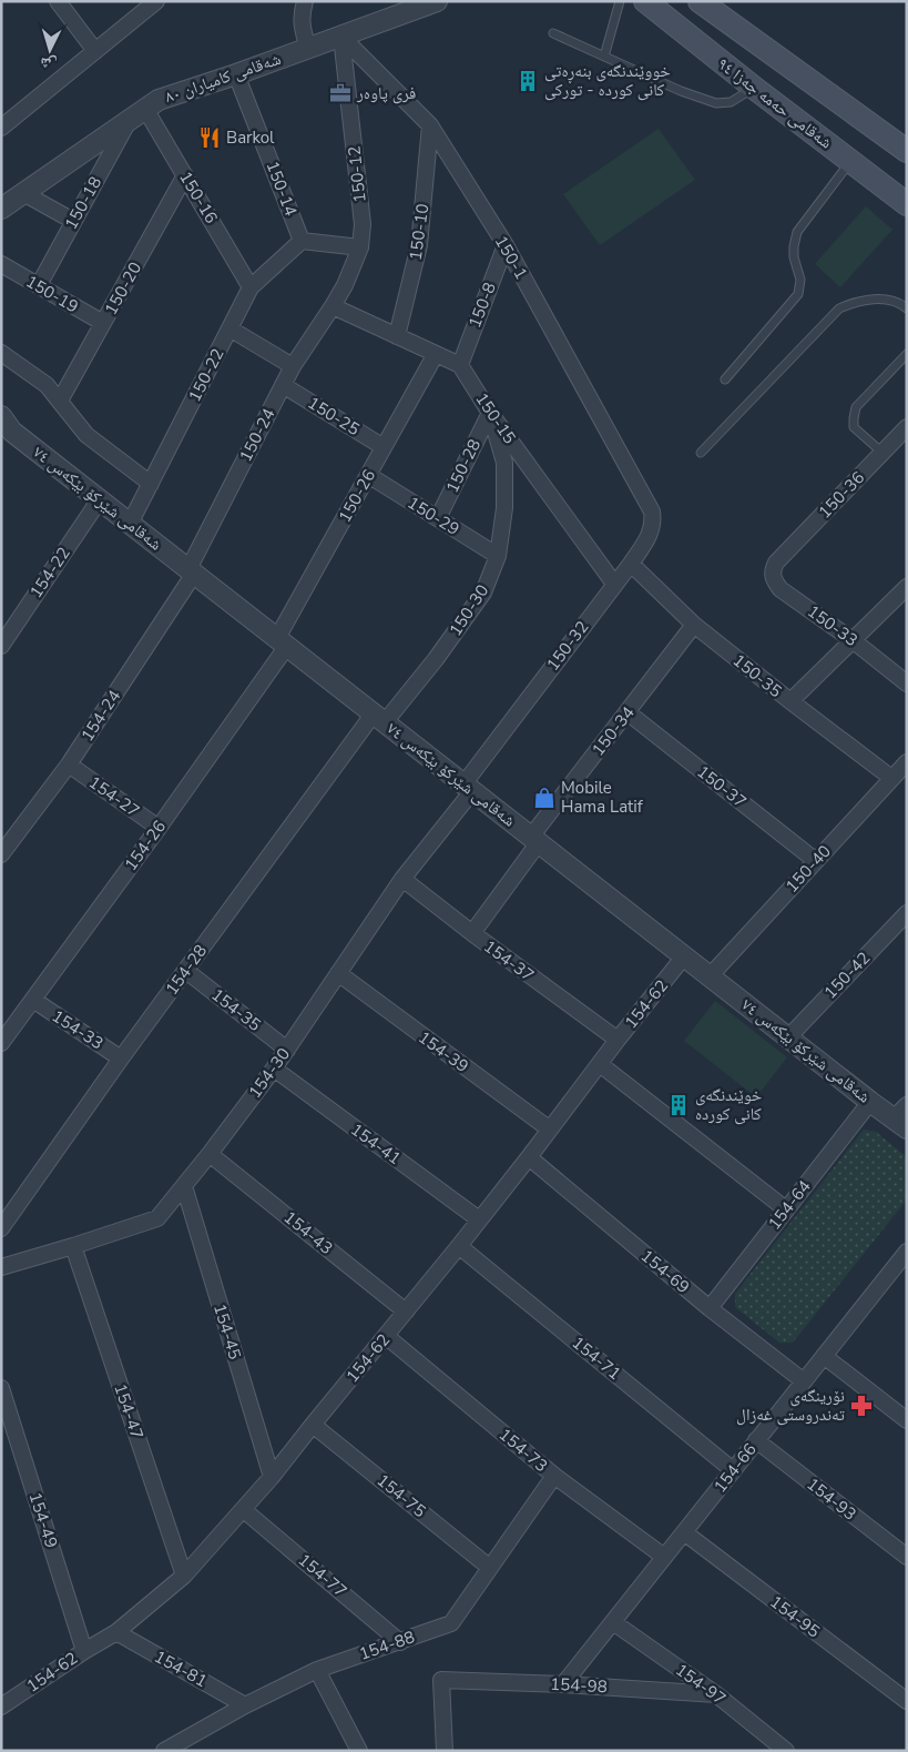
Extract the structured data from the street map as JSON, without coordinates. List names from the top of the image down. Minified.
{"streets":{"main road":["شەقامی حەمە جەزا ٩٤"],"street":["شەقامی کامیاران ٨٠","150-12","150-14","150-16","150-18","150-10","150-1","150-20","150-19","150-8","150-22","150-25","150-15","150-24","150-28","150-36","150-26","شەقامی شێرکۆ بێکەس ٧٤","150-29","154-22","150-30","150-33","150-32","150-35","154-24","150-34","150-37","154-27","154-26","150-40","154-37","154-28","150-42","154-62","154-35","154-33","154-39","154-30","154-41","154-64","154-43","154-69","154-45","154-71","154-47","154-73","154-66","154-75","154-93","154-49","154-77","154-95","154-88","154-81","154-97","154-98"]},"crossings":[["شەقامی کامیاران ٨٠","150-12"],["شەقامی کامیاران ٨٠","150-14"],["شەقامی کامیاران ٨٠","150-16"],["شەقامی کامیاران ٨٠","150-18"],["شەقامی کامیاران ٨٠","150-1"],["150-12","150-1"],["150-12","150-24"],["150-14","150-22"],["150-16","150-20"],["150-16","150-22"],["150-18","150-19"],["150-10","150-1"],["150-1","150-8"],["150-1","150-32"],["150-20","150-19"],["150-8","150-15"],["150-22","شەقامی شێرکۆ بێکەس ٧٤"],["150-25","150-24"],["150-25","150-26"],["150-15","150-28"],["150-15","150-30"],["150-15","150-32"],["150-24","شەقامی شێرکۆ بێکەس ٧٤"],["150-24","154-24"],["150-28","150-29"],["150-28","150-30"],["150-36","150-33"],["150-26","شەقامی شێرکۆ بێکەس ٧٤"],["150-26","150-29"],["150-26","154-26"],["شەقامی شێرکۆ بێکەس ٧٤","154-22"],["شەقامی شێرکۆ بێکەس ٧٤","150-30"],["شەقامی شێرکۆ بێکەس ٧٤","150-32"],["شەقامی شێرکۆ بێکەس ٧٤","154-24"],["شەقامی شێرکۆ بێکەس ٧٤","150-34"],["شەقامی شێرکۆ بێکەس ٧٤","154-26"],["شەقامی شێرکۆ بێکەس ٧٤","150-40"],["شەقامی شێرکۆ بێکەس ٧٤","154-28"],["شەقامی شێرکۆ بێکەس ٧٤","150-42"],["شەقامی شێرکۆ بێکەس ٧٤","154-62"],["شەقامی شێرکۆ بێکەس ٧٤","154-30"],["شەقامی شێرکۆ بێکەس ٧٤","154-64"],["150-29","150-30"],["150-30","154-28"],["150-32","150-35"],["150-32","154-30"],["150-35","150-34"],["150-35","150-40"],["154-24","154-27"],["150-34","150-37"],["150-34","154-37"],["150-37","150-40"],["154-27","154-26"],["154-26","154-33"],["154-37","154-62"],["154-37","154-30"],["154-28","154-35"],["154-28","154-33"],["154-62","154-39"],["154-62","154-41"],["154-62","154-43"],["154-62","154-69"],["154-62","154-45"],["154-62","154-71"],["154-62","154-47"],["154-62","154-73"],["154-62","154-75"],["154-62","154-49"],["154-62","154-77"],["154-62","154-81"],["154-35","154-30"],["154-39","154-30"],["154-30","154-41"],["154-30","154-43"],["154-30","154-45"],["154-64","154-69"],["154-69","154-66"],["154-71","154-66"],["154-73","154-66"],["154-73","154-88"],["154-66","154-93"],["154-66","154-95"],["154-66","154-97"],["154-66","154-98"],["154-75","154-88"],["154-77","154-88"],["154-88","154-81"],["154-97","154-98"]],"places":{"building":["خووێندنگەی بنەڕەتی کانی کوردە - تورکی","خوێندنگەی کانی کوردە"],"office":["فری پاوەر"],"restaurant":["Barkol"],"shop":["Mobile Hama Latif"],"pharmacy":["نۆرینگەی تەندروستی غەزال"]},"north":"bottom"}
